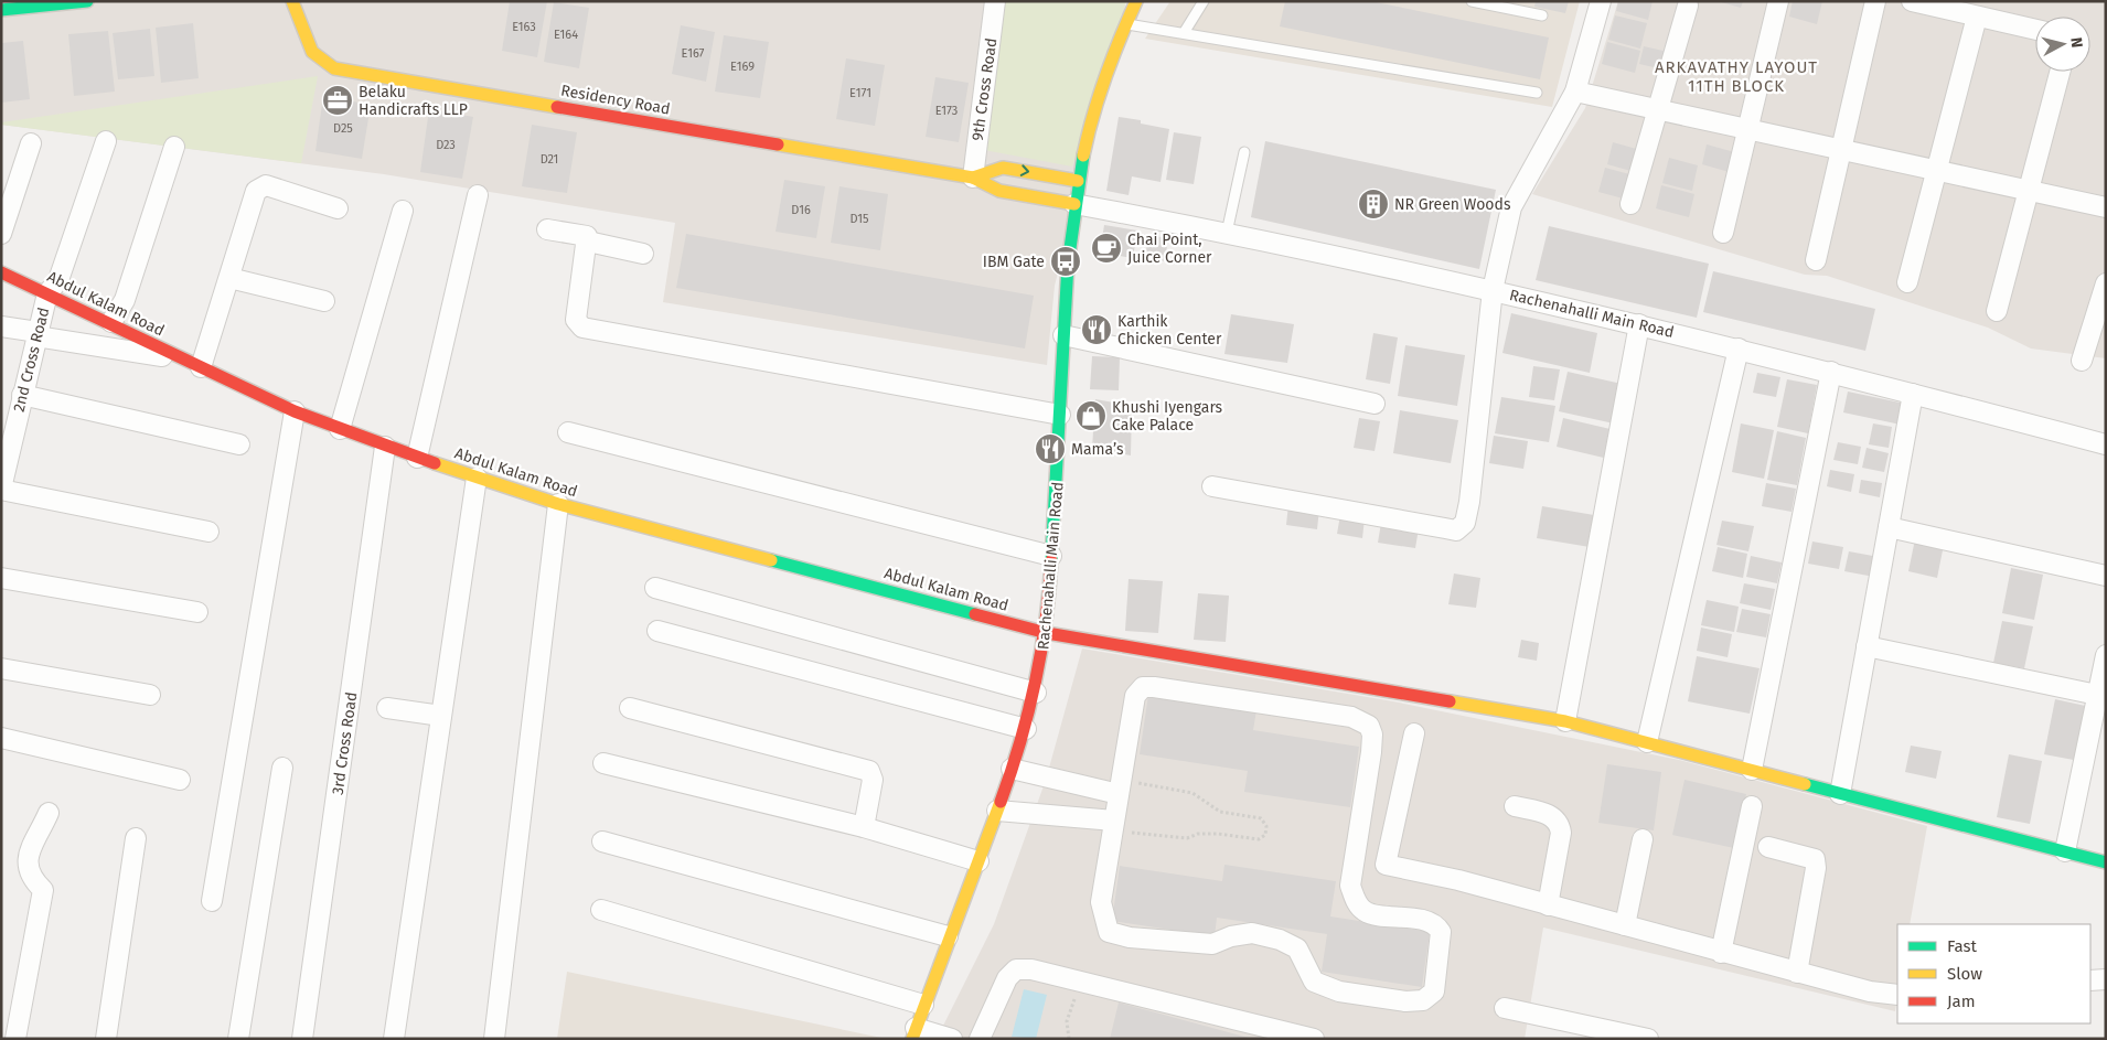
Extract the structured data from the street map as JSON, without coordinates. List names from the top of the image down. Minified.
{"streets":{"street":["9th Cross Road","Residency Road","Abdul Kalam Road","Rachenahalli Main Road","2nd Cross Road","3rd Cross Road"]},"crossings":[["9th Cross Road","Residency Road"],["Residency Road","Rachenahalli Main Road"],["Abdul Kalam Road","Rachenahalli Main Road"],["Abdul Kalam Road","2nd Cross Road"],["Abdul Kalam Road","3rd Cross Road"]],"districts":["ARKAVATHY LAYOUT 11TH BLOCK"],"places":{"office":["Belaku Handicrafts LLP"],"building":["NR Green Woods"],"cafe":["Chai Point, Juice Corner"],"bus stop":["IBM Gate"],"restaurant":["Karthik Chicken Center","Mama’s"],"shop":["Khushi Iyengars Cake Palace"]},"house_numbers":["E163","E164","E167","E169","E171","E173","D25","D23","D21","D16","D15"],"legend":["Fast","Slow","Jam"],"north":"right"}
